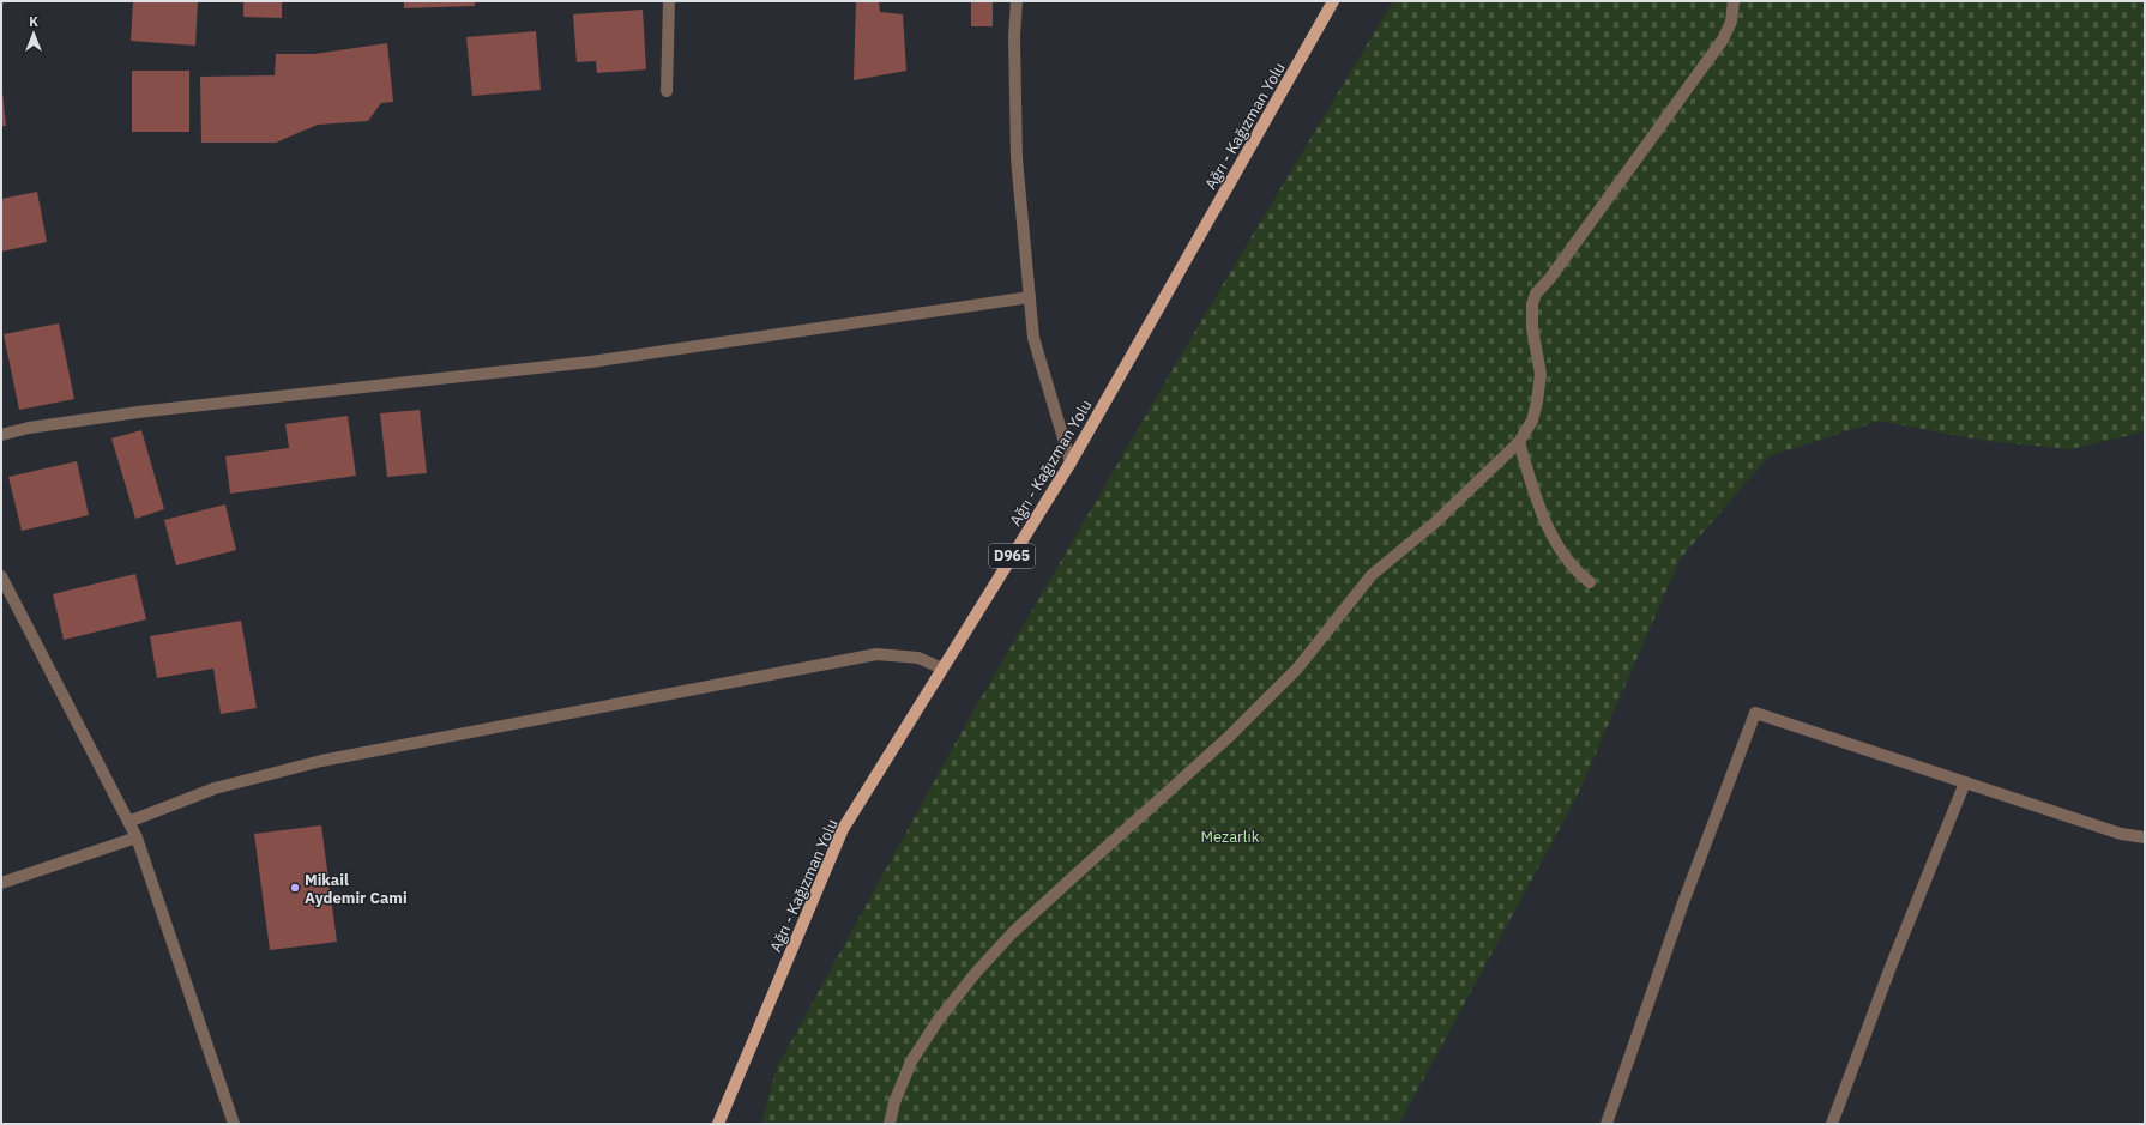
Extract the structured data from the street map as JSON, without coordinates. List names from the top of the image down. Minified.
{"streets":{"main road":["Ağrı - Kağızman Yolu","D965"]},"parks":["Mezarlık"],"places":["Mikail Aydemir Cami"],"north":"top"}
